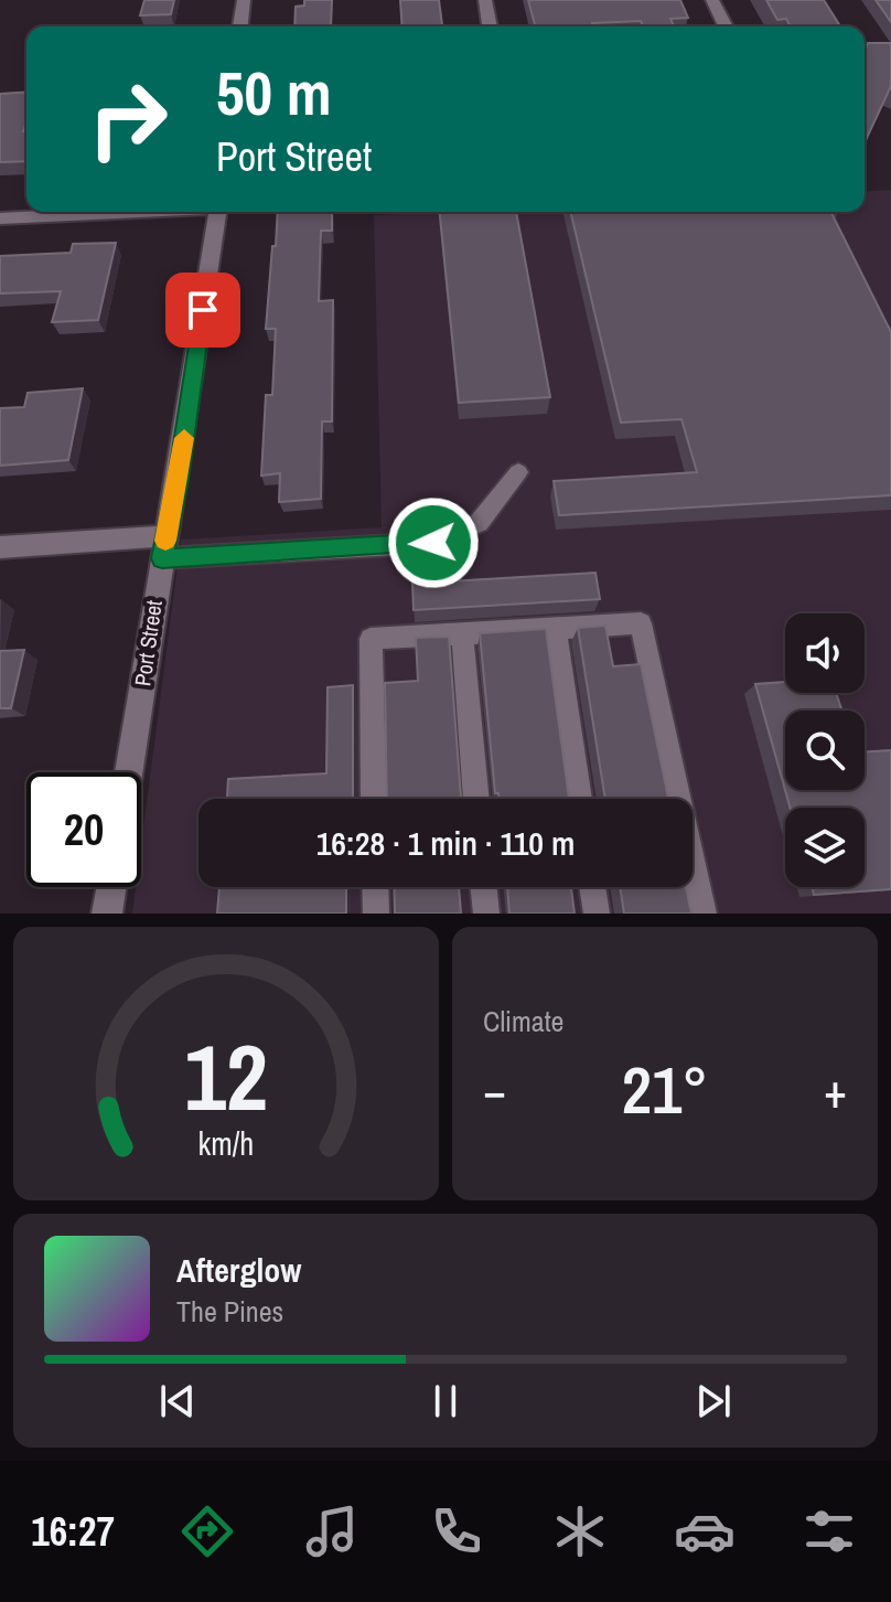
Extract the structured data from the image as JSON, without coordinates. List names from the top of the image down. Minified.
{"streets":{"street":["Port Street"]},"page":{"turn":["50 m","Port Street"],"limit":"20","trip":"16:28 · 1 min · 110 m","tile":"Climate","heat":["−","21°","+"],"song":["Afterglow","The Pines"],"tabs":"16:27","gauge":["12","km/h"]}}
